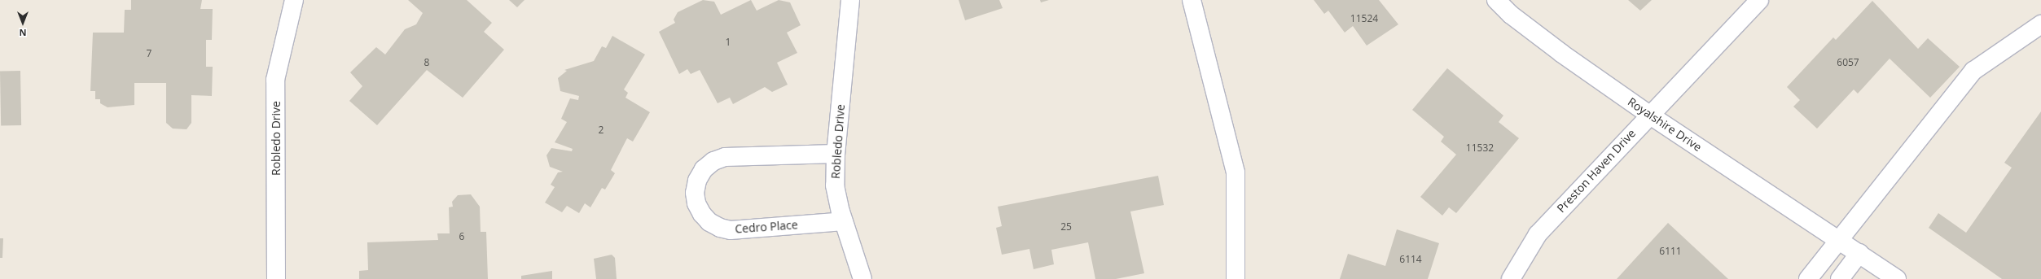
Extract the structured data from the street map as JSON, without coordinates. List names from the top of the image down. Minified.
{"streets":{"street":["Royalshire Drive","Robledo Drive","Preston Haven Drive","Cedro Place"]},"crossings":[["Royalshire Drive","Preston Haven Drive"],["Robledo Drive","Cedro Place"]],"house_numbers":["11524","1","7","8","6057","2","11532","25","6","6111","6114"],"north":"bottom"}
